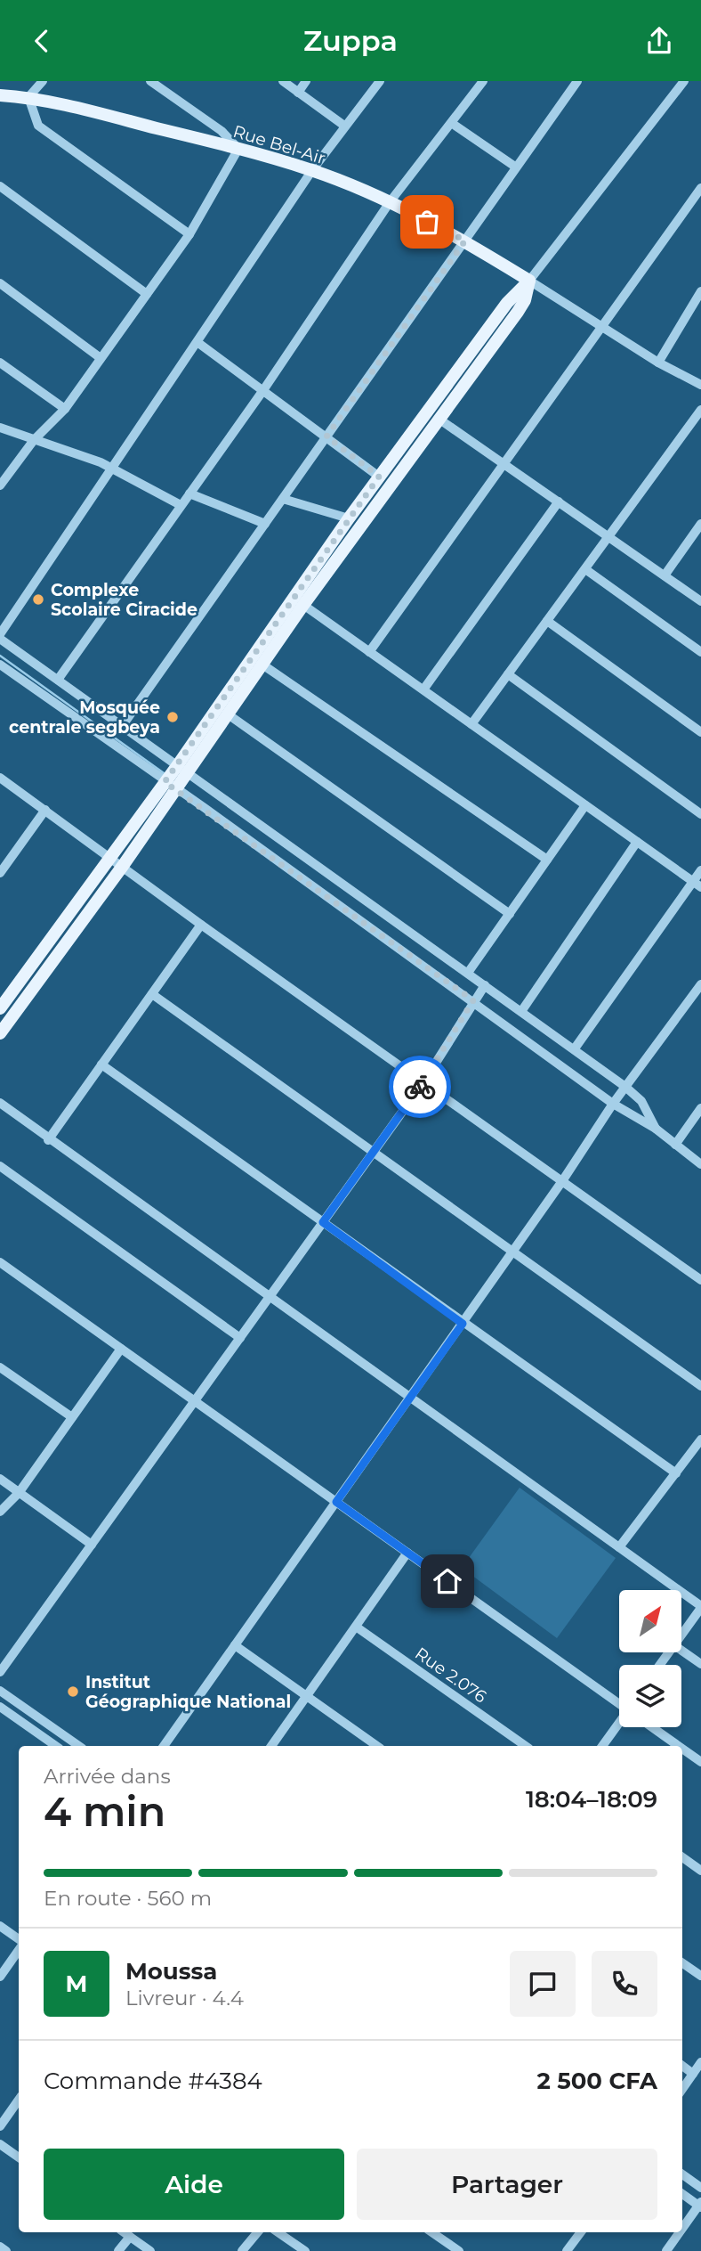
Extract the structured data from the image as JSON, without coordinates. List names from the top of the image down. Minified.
{"streets":{"main road":["Rue Bel-Air"],"street":["Rue 2.076"]},"places":["Complexe Scolaire Ciracide","Mosquée centrale segbeya","Institut Géographique National"],"north":"top right","page":{"header":"Zuppa","heading":["4 min","Arrivée dans","18:04–18:09"],"panel":["Moussa","Livreur · 4.4","Commande #4384","2 500 CFA"],"bar":"En route · 560 m","round":"M","buttons":["Aide","Partager"]}}
